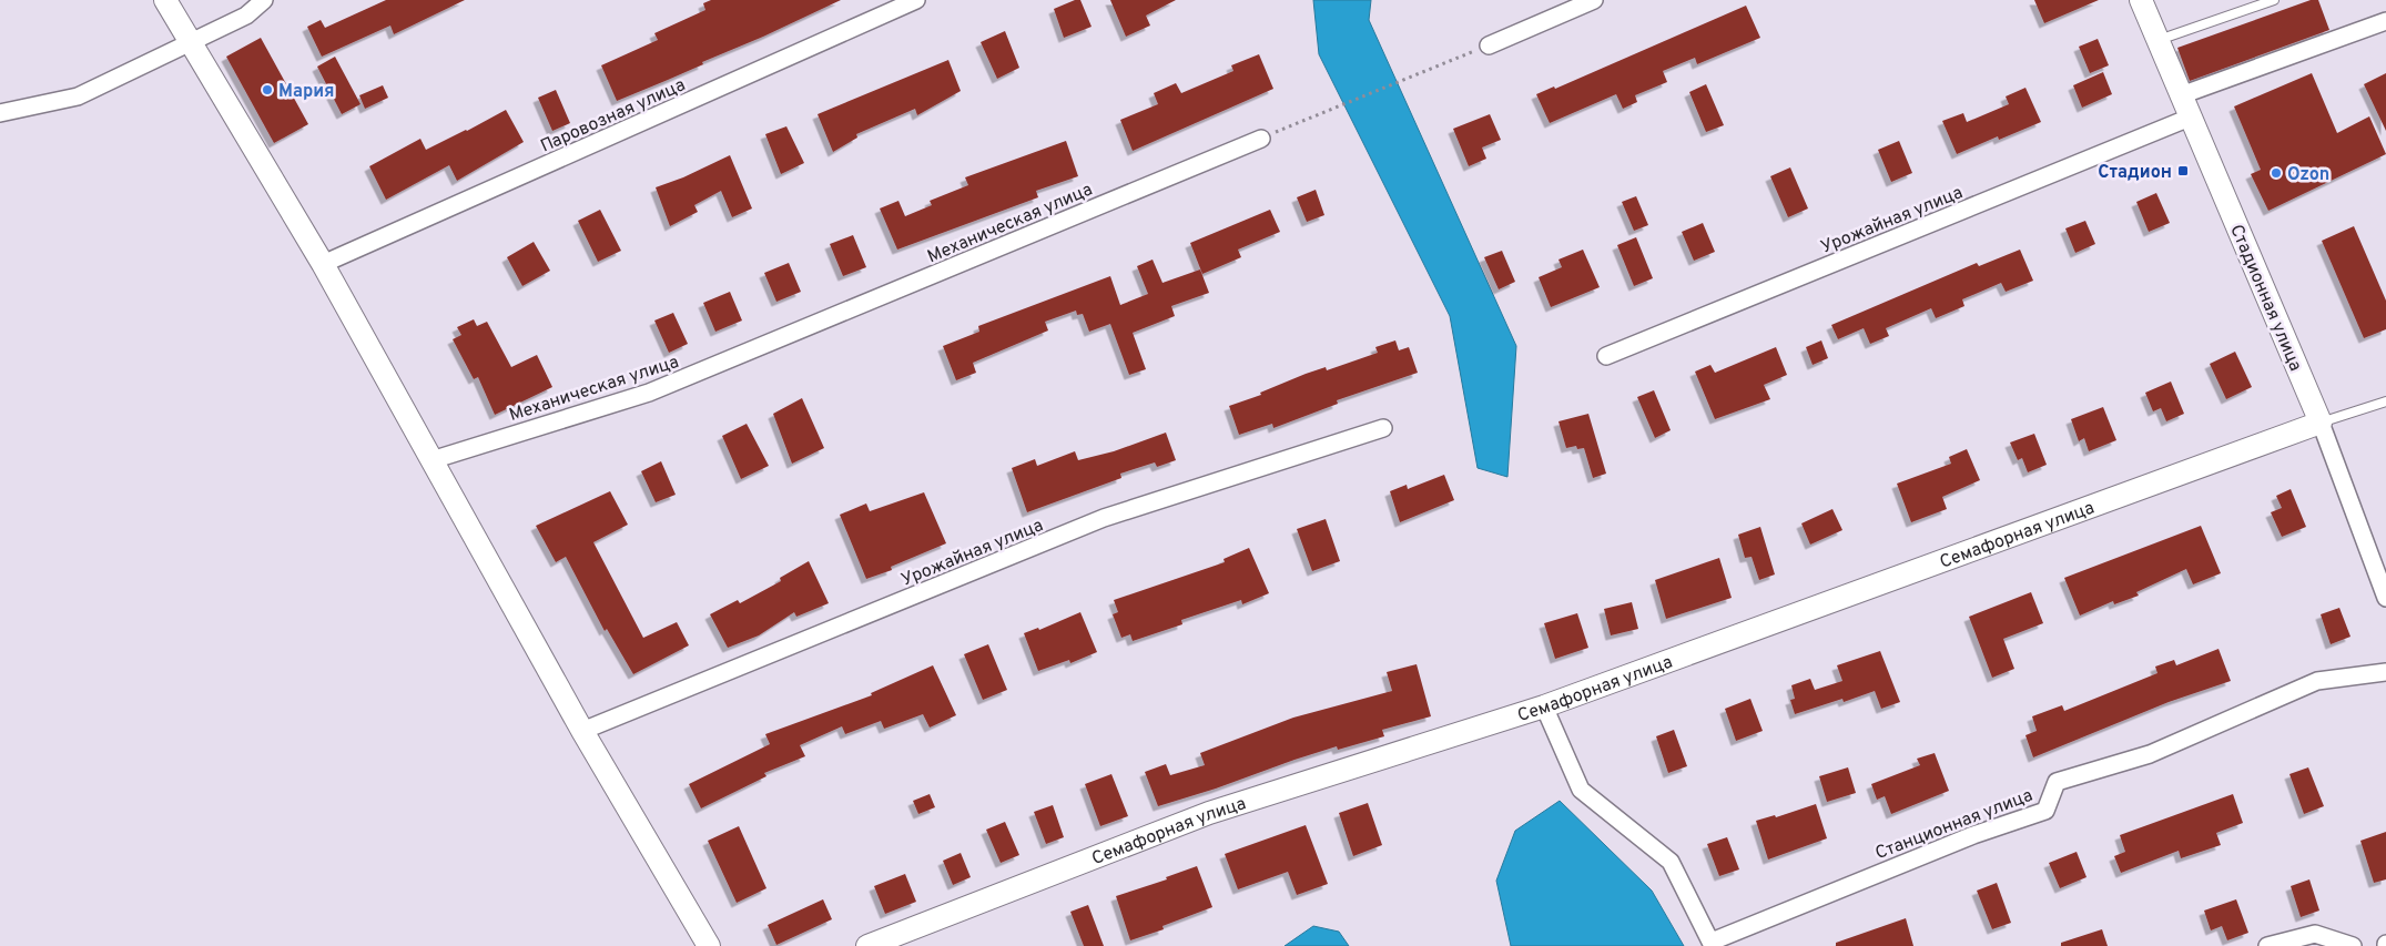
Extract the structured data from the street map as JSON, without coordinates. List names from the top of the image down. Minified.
{"streets":{"street":["Паровозная улица","Урожайная улица","Механическая улица","Стадионная улица","Семафорная улица","Станционная улица"]},"crossings":[["Урожайная улица","Стадионная улица"],["Стадионная улица","Семафорная улица"]],"places":{"other":["Мария","Ozon"],"transit":["Стадион"]}}
